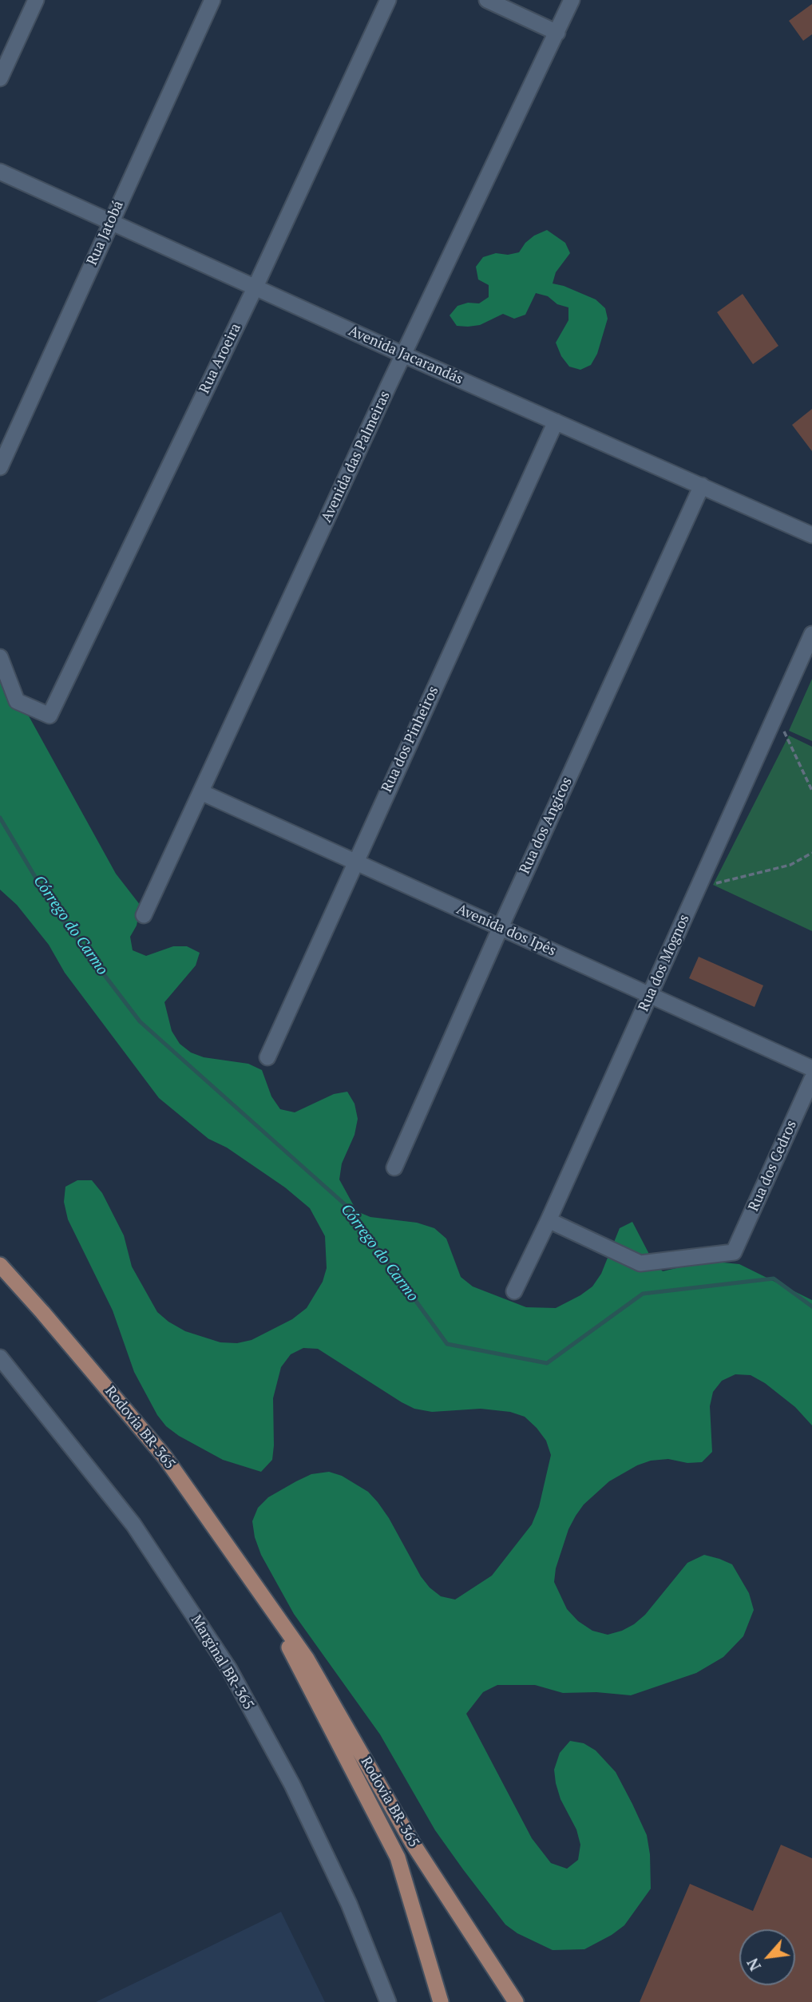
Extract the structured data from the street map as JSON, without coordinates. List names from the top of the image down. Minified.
{"streets":{"main road":["Rodovia BR-365"],"street":["Rua Jatobá","Avenida Jacarandás","Rua Aroeira","Avenida das Palmeiras","Rua dos Pinheiros","Rua dos Angicos","Avenida dos Ipês","Rua dos Mognos","Rua dos Cedros","Marginal BR-365"]},"crossings":[["Rua Jatobá","Avenida Jacarandás"],["Avenida Jacarandás","Rua Aroeira"],["Avenida Jacarandás","Avenida das Palmeiras"],["Avenida Jacarandás","Rua dos Pinheiros"],["Avenida Jacarandás","Rua dos Angicos"],["Avenida das Palmeiras","Avenida dos Ipês"],["Rua dos Pinheiros","Avenida dos Ipês"],["Rua dos Angicos","Avenida dos Ipês"],["Avenida dos Ipês","Rua dos Mognos"],["Rua dos Mognos","Rua dos Cedros"]],"water":["Córrego do Carmo"],"north":"bottom left"}
